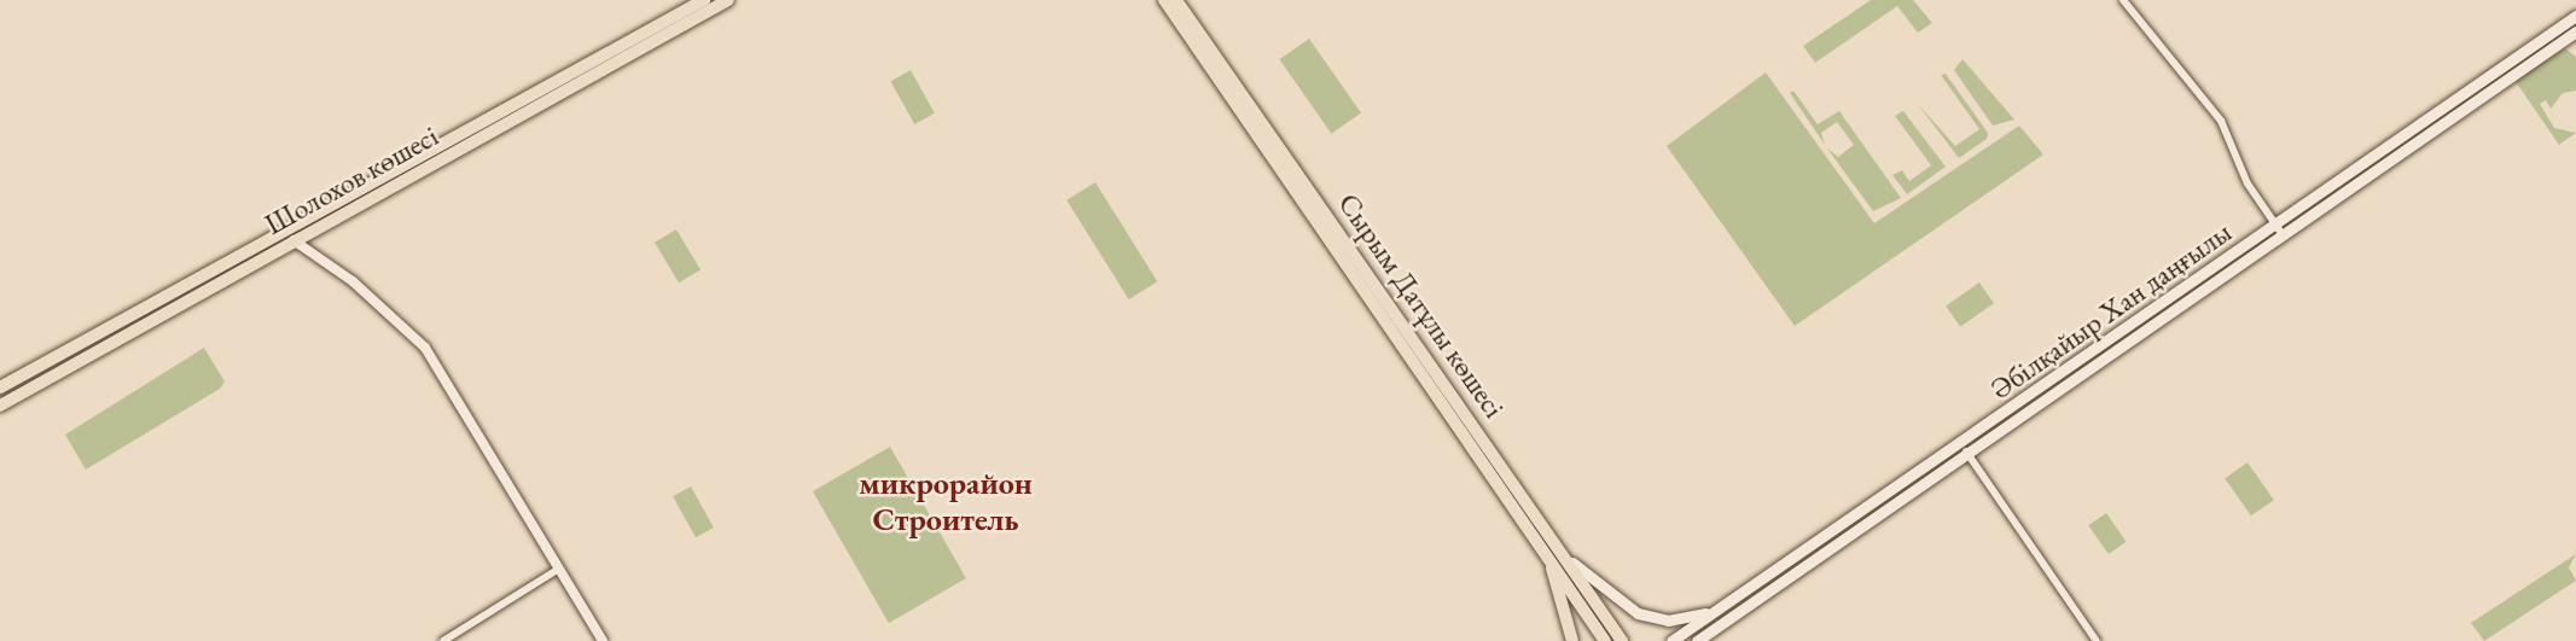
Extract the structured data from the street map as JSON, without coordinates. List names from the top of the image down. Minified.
{"streets":{"highway":["Шолохов көшесі","Сырым Датұлы көшесі"],"main road":["Әбілқайыр Хан даңғылы"]},"districts":["микрорайон Строитель"]}
